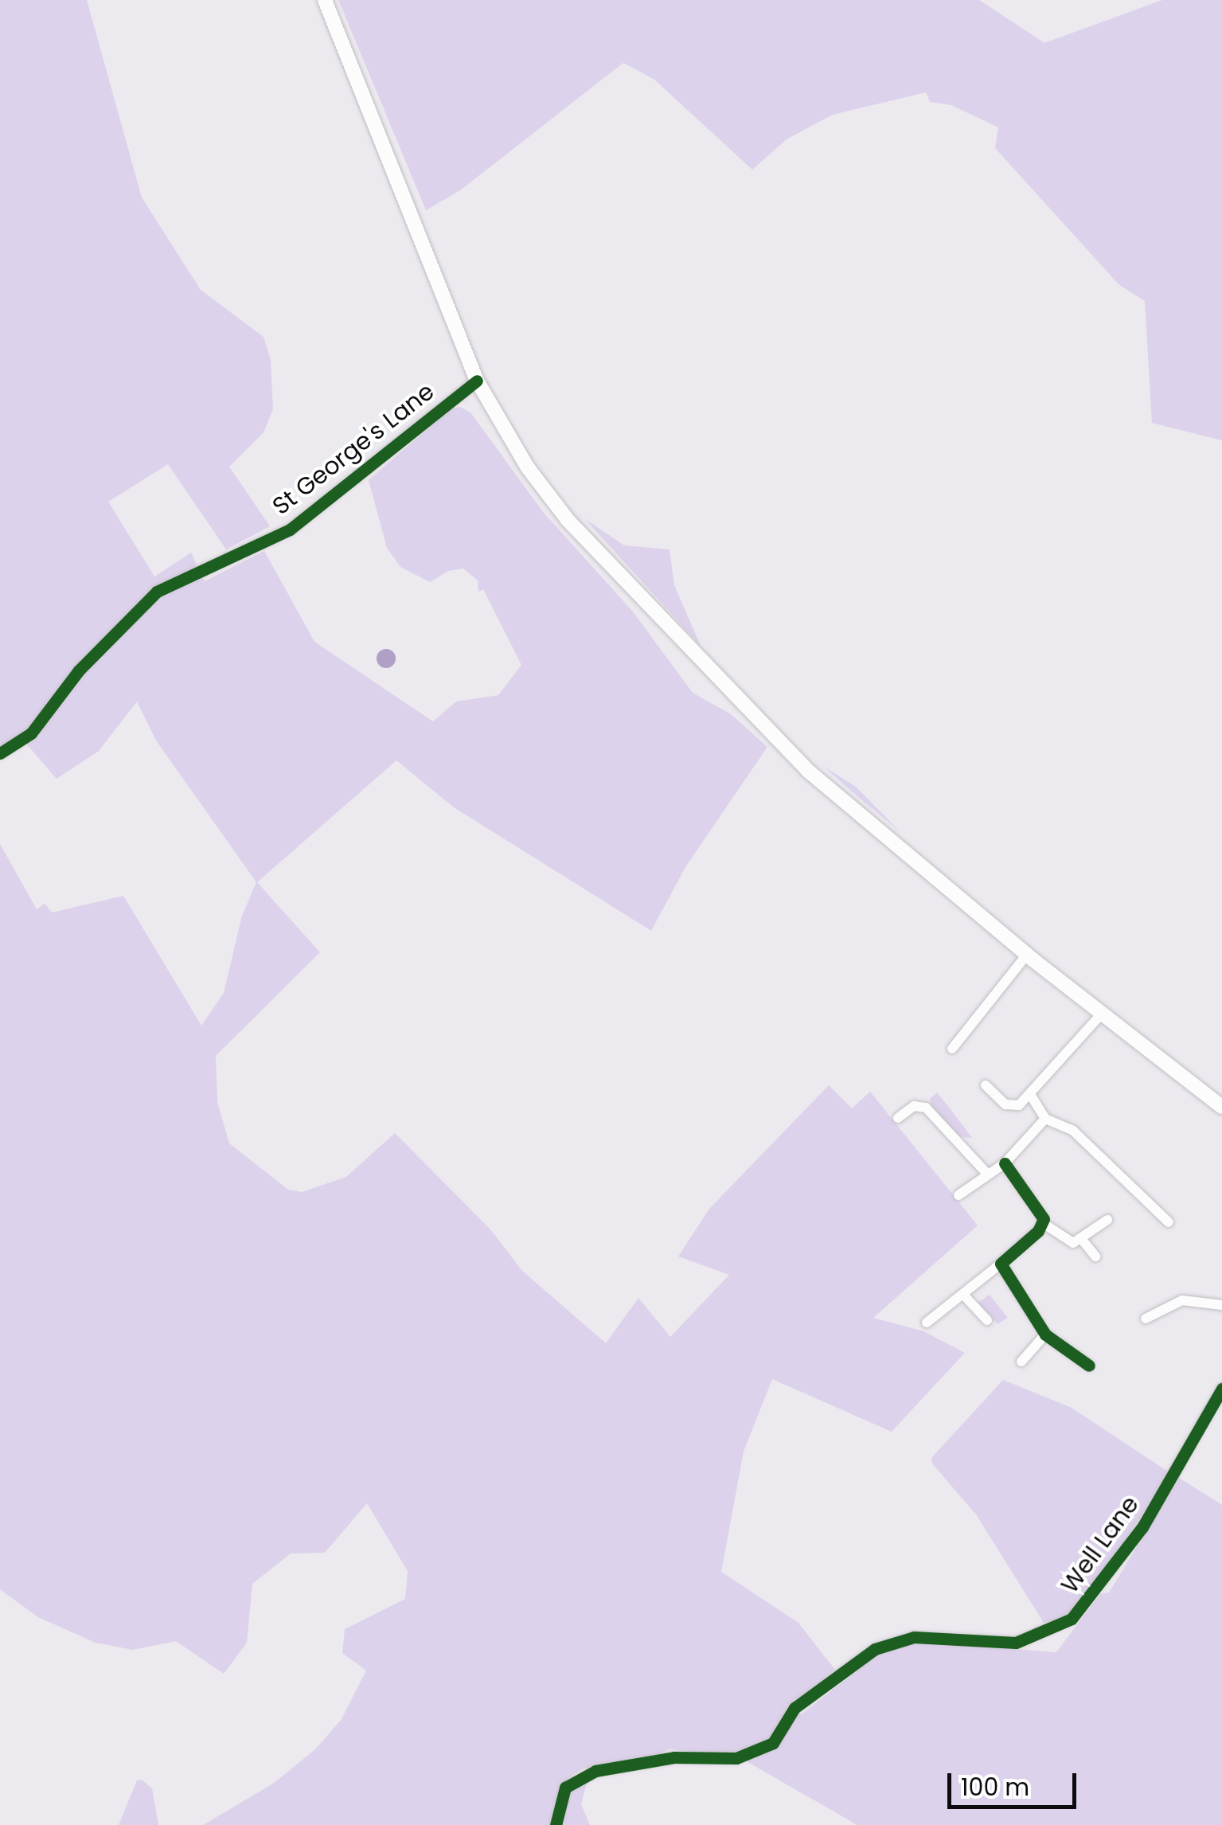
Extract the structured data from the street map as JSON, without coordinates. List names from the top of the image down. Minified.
{"streets":{"street":["St George's Lane","Well Lane"]},"scale_bar":"100 m"}
